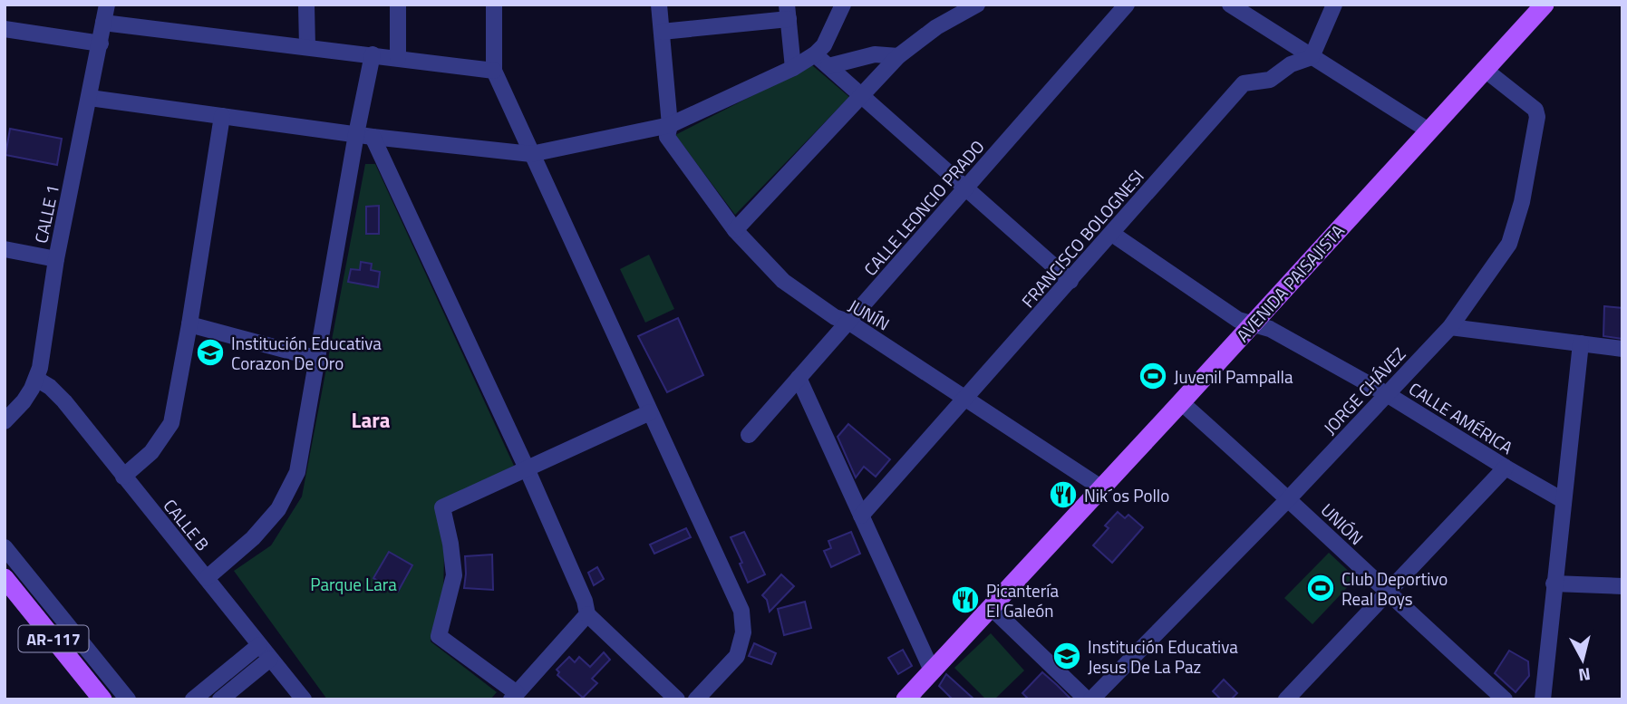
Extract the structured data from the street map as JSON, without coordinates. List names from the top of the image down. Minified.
{"streets":{"main road":["AVENIDA PAISAJISTA","AR-117"],"street":["CALLE LEONCIO PRADO","CALLE 1","FRANCISCO BOLOGNESI","JUNÍN","JORGE CHÁVEZ","CALLE AMÉRICA","UNIÓN","CALLE B"]},"crossings":[["CALLE LEONCIO PRADO","JUNÍN"],["CALLE 1","CALLE B"],["FRANCISCO BOLOGNESI","JUNÍN"],["FRANCISCO BOLOGNESI","CALLE AMÉRICA"],["AVENIDA PAISAJISTA","JUNÍN"],["AVENIDA PAISAJISTA","JORGE CHÁVEZ"],["AVENIDA PAISAJISTA","CALLE AMÉRICA"],["AVENIDA PAISAJISTA","UNIÓN"],["JORGE CHÁVEZ","CALLE AMÉRICA"],["JORGE CHÁVEZ","UNIÓN"]],"districts":["Lara"],"parks":["Parque Lara"],"places":{"school or university":["Institución Educativa Corazon De Oro","Institución Educativa Jesus De La Paz"],"sports":["Juvenil Pampalla","Club Deportivo Real Boys"],"restaurant":["Nik´os Pollo","Picantería El Galeón"]},"north":"bottom"}
